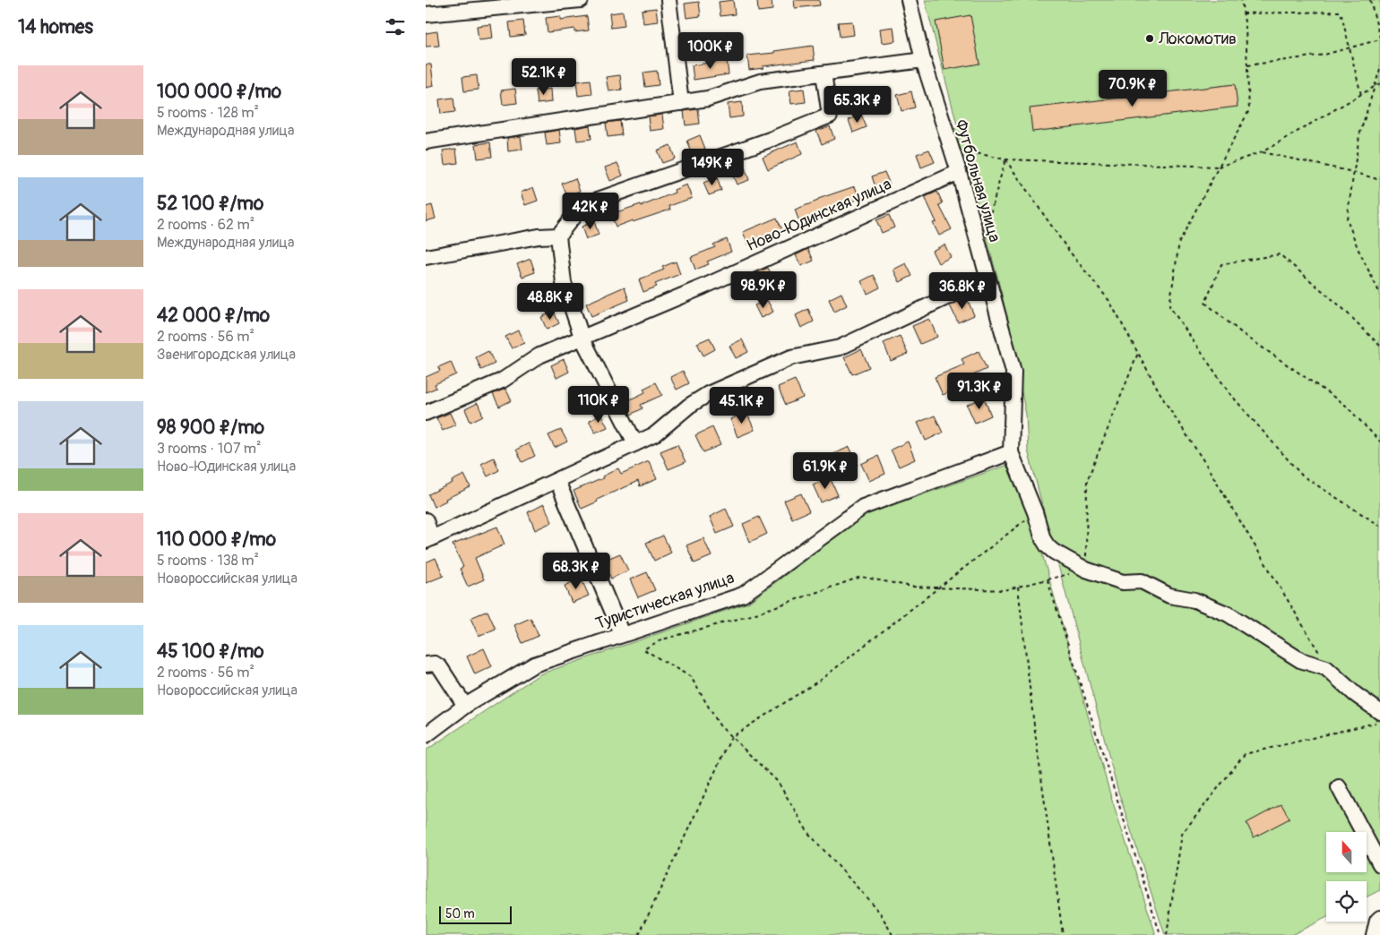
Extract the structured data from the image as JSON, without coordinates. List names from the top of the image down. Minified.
{"streets":{"street":["Футбольная улица","Ново-Юдинская улица","Туристическая улица"]},"crossings":[["Футбольная улица","Ново-Юдинская улица"],["Футбольная улица","Туристическая улица"]],"places":["Локомотив"],"scale_bar":"50 m","north":"top","page":{"heading":"14 homes","price":["100K ₽","52.1K ₽","70.9K ₽","65.3K ₽","149K ₽","42K ₽","98.9K ₽","36.8K ₽","48.8K ₽","91.3K ₽","110K ₽","45.1K ₽","61.9K ₽","68.3K ₽"],"list":[{"name":"100 000 ₽/mo","note":"5 rooms · 128 m² · Международная улица"},{"name":"52 100 ₽/mo","note":"2 rooms · 62 m² · Международная улица"},{"name":"42 000 ₽/mo","note":"2 rooms · 56 m² · Звенигородская улица"},{"name":"98 900 ₽/mo","note":"3 rooms · 107 m² · Ново-Юдинская улица"},{"name":"110 000 ₽/mo","note":"5 rooms · 138 m² · Новороссийская улица"},{"name":"45 100 ₽/mo","note":"2 rooms · 56 m² · Новороссийская улица"}],"scale":"50 m"}}
